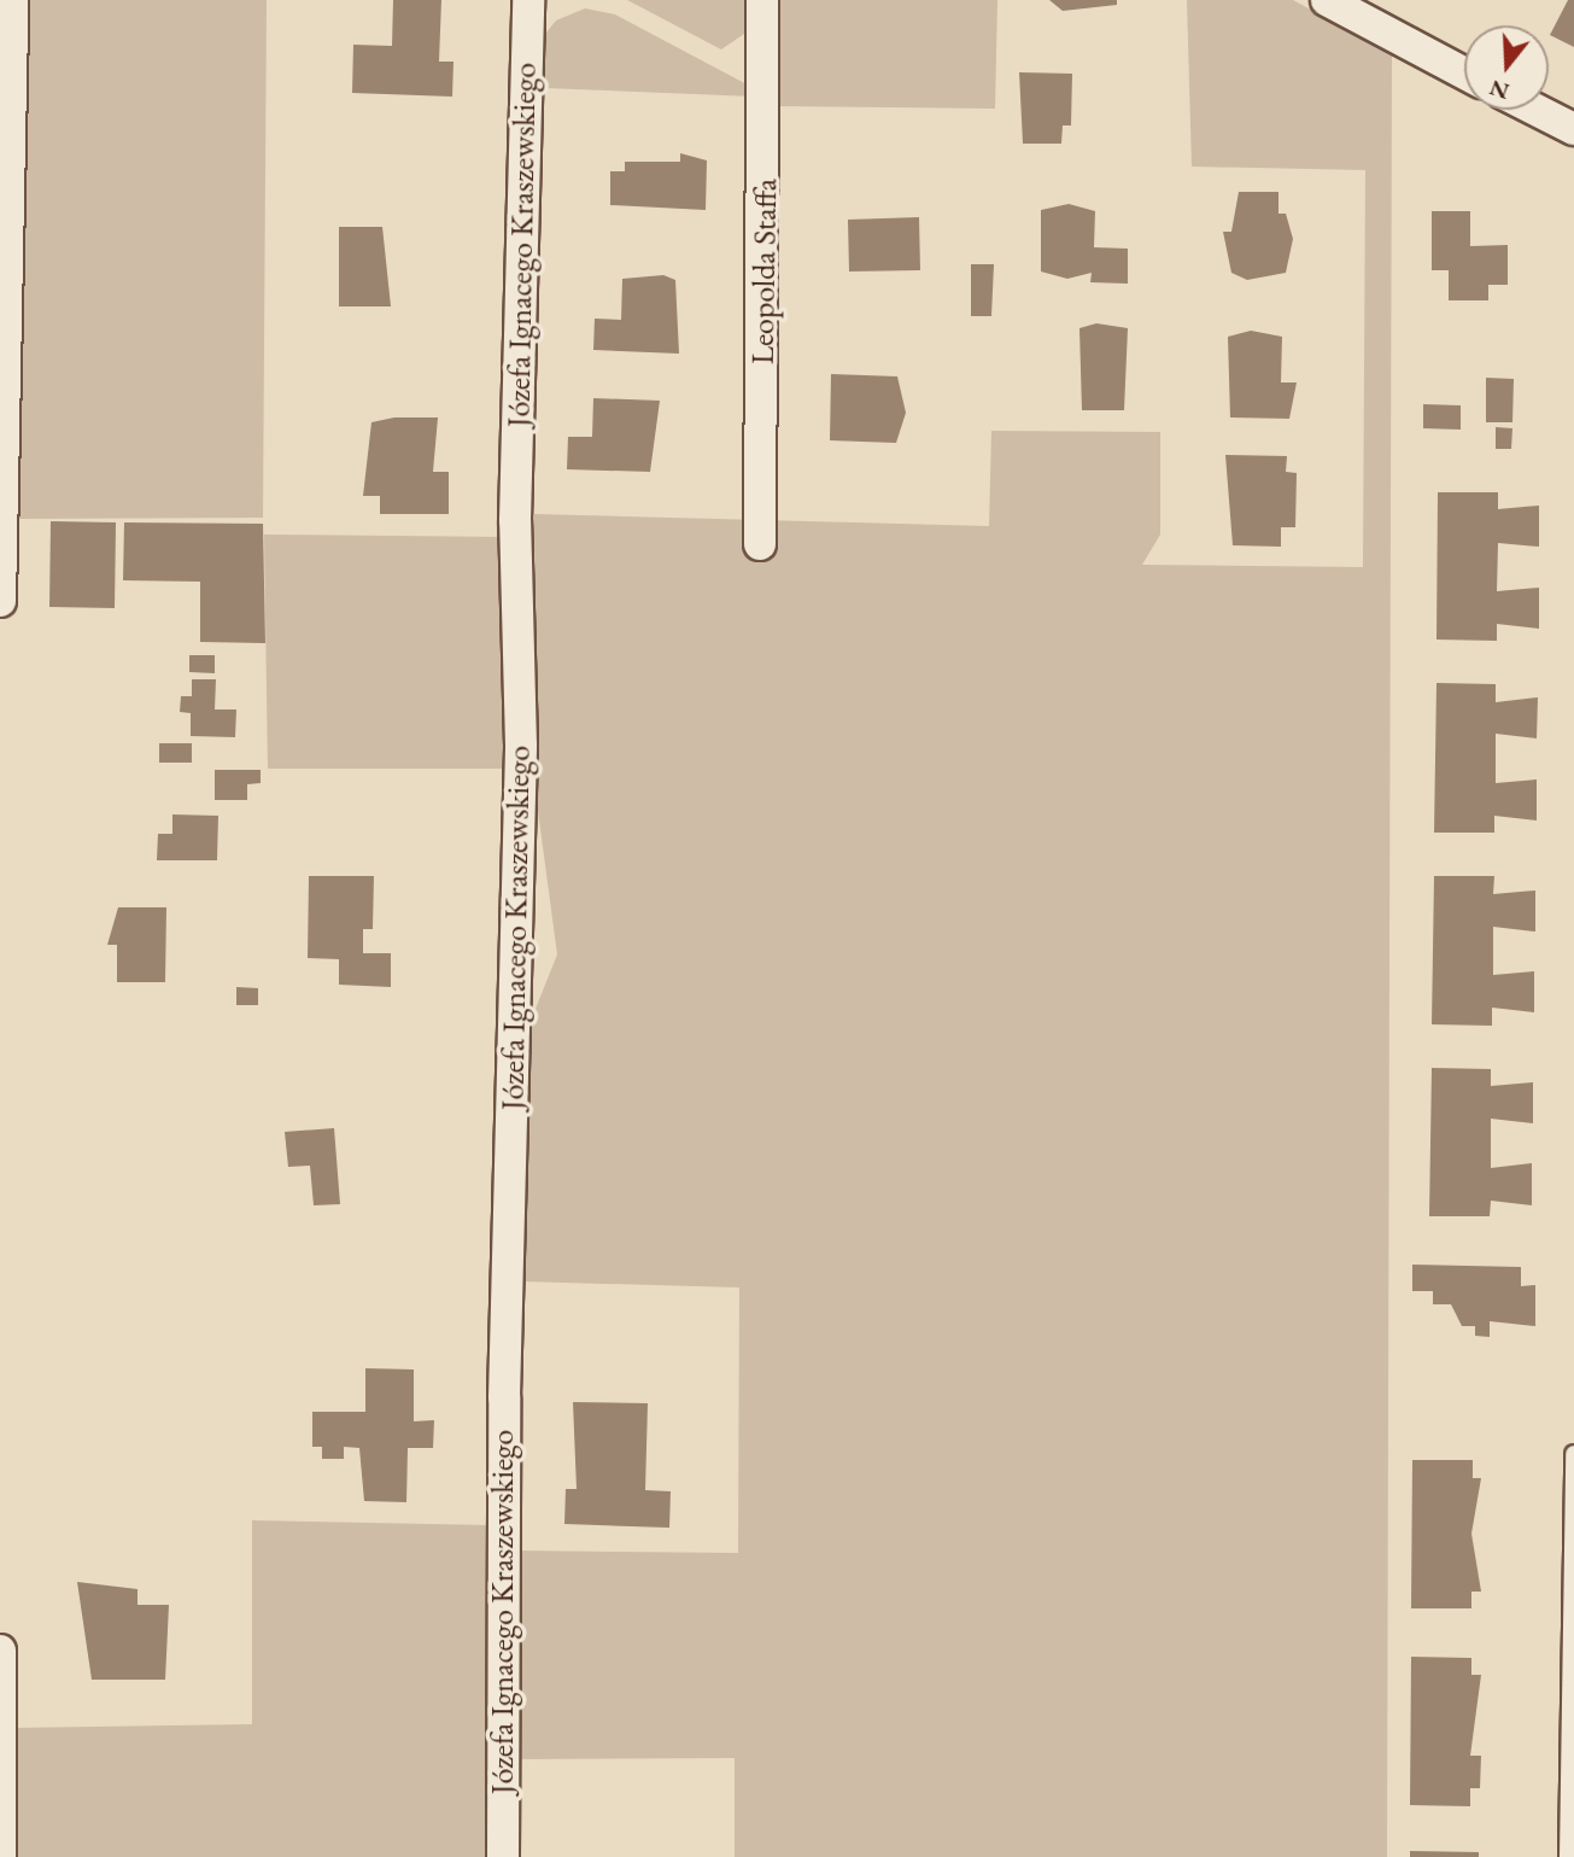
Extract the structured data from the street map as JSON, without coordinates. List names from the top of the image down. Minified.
{"streets":{"street":["Józefa Ignacego Kraszewskiego","Leopolda Staffa"]},"north":"bottom"}
